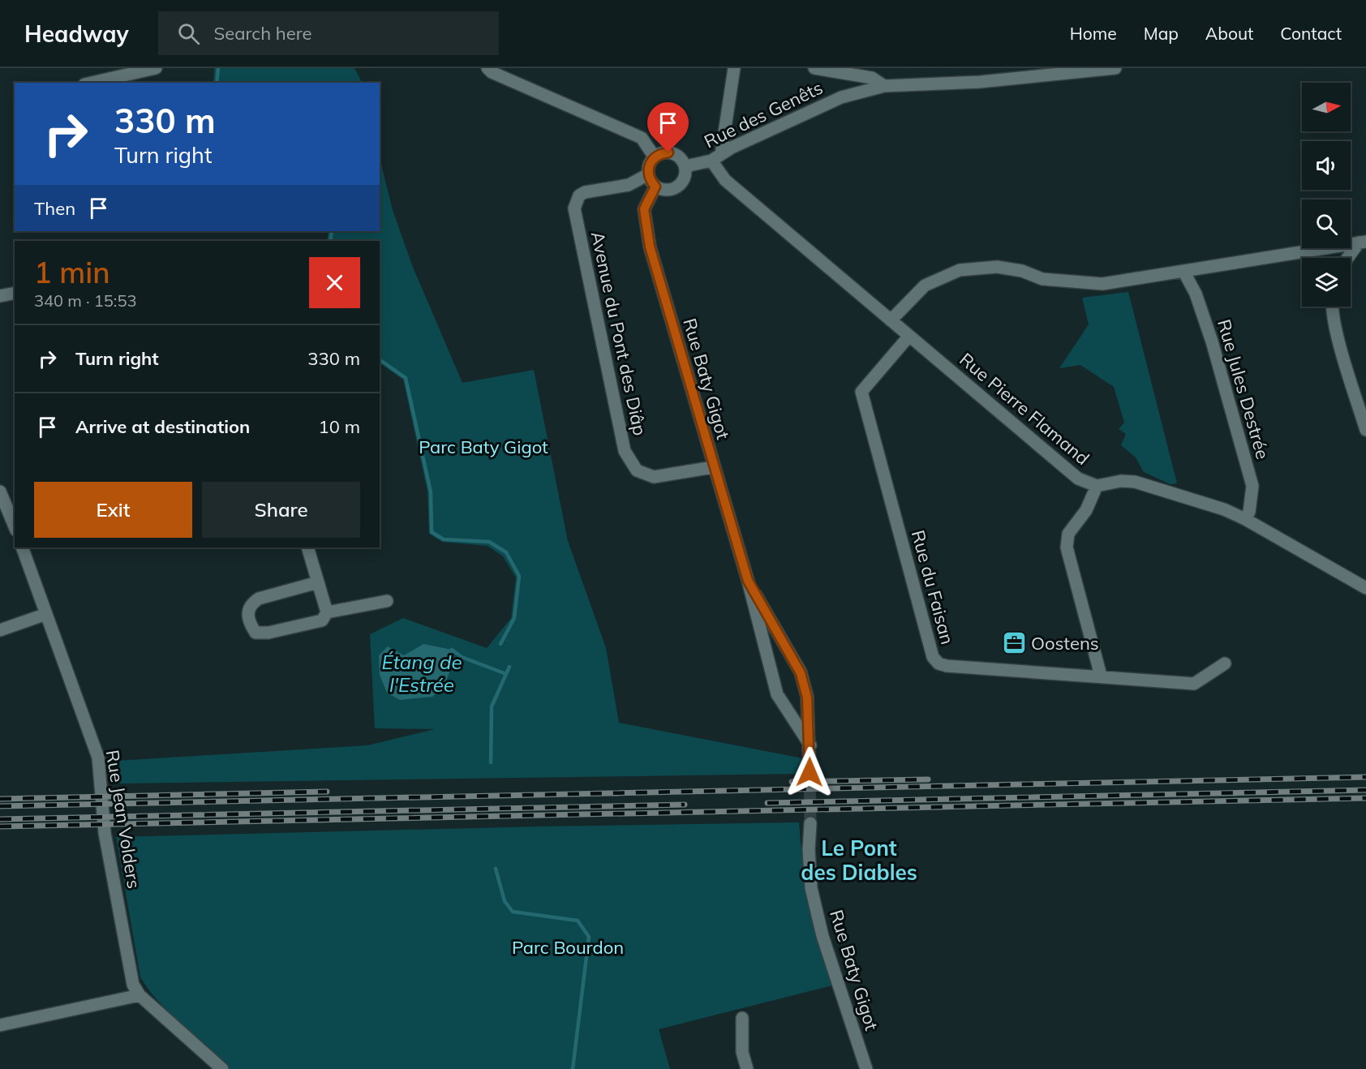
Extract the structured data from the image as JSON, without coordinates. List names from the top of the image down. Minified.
{"streets":{"street":["Rue des Genêts","Avenue du Pont des Diâp","Rue Baty Gigot","Rue Jules Destrée","Rue Pierre Flamand","Rue du Faisan","Rue Jean Volders"]},"crossings":[["Rue des Genêts","Avenue du Pont des Diâp"],["Rue des Genêts","Rue Baty Gigot"],["Rue des Genêts","Rue Pierre Flamand"],["Avenue du Pont des Diâp","Rue Baty Gigot"],["Rue Jules Destrée","Rue Pierre Flamand"],["Rue Pierre Flamand","Rue du Faisan"]],"districts":["Le Pont des Diables"],"water":["Étang de l'Estrée"],"parks":["Parc Baty Gigot","Parc Bourdon"],"places":{"office":["Oostens"]},"north":"right","page":{"header":"Headway","search":"Search here","nav":["Home","Map","About","Contact"],"turn":["330 m","Turn right"],"then":"Then","heading":["1 min","340 m · 15:53"],"list":[{"name":"Turn right","value":"330 m"},{"name":"Arrive at destination","value":"10 m"}],"buttons":["Exit","Share"]}}
